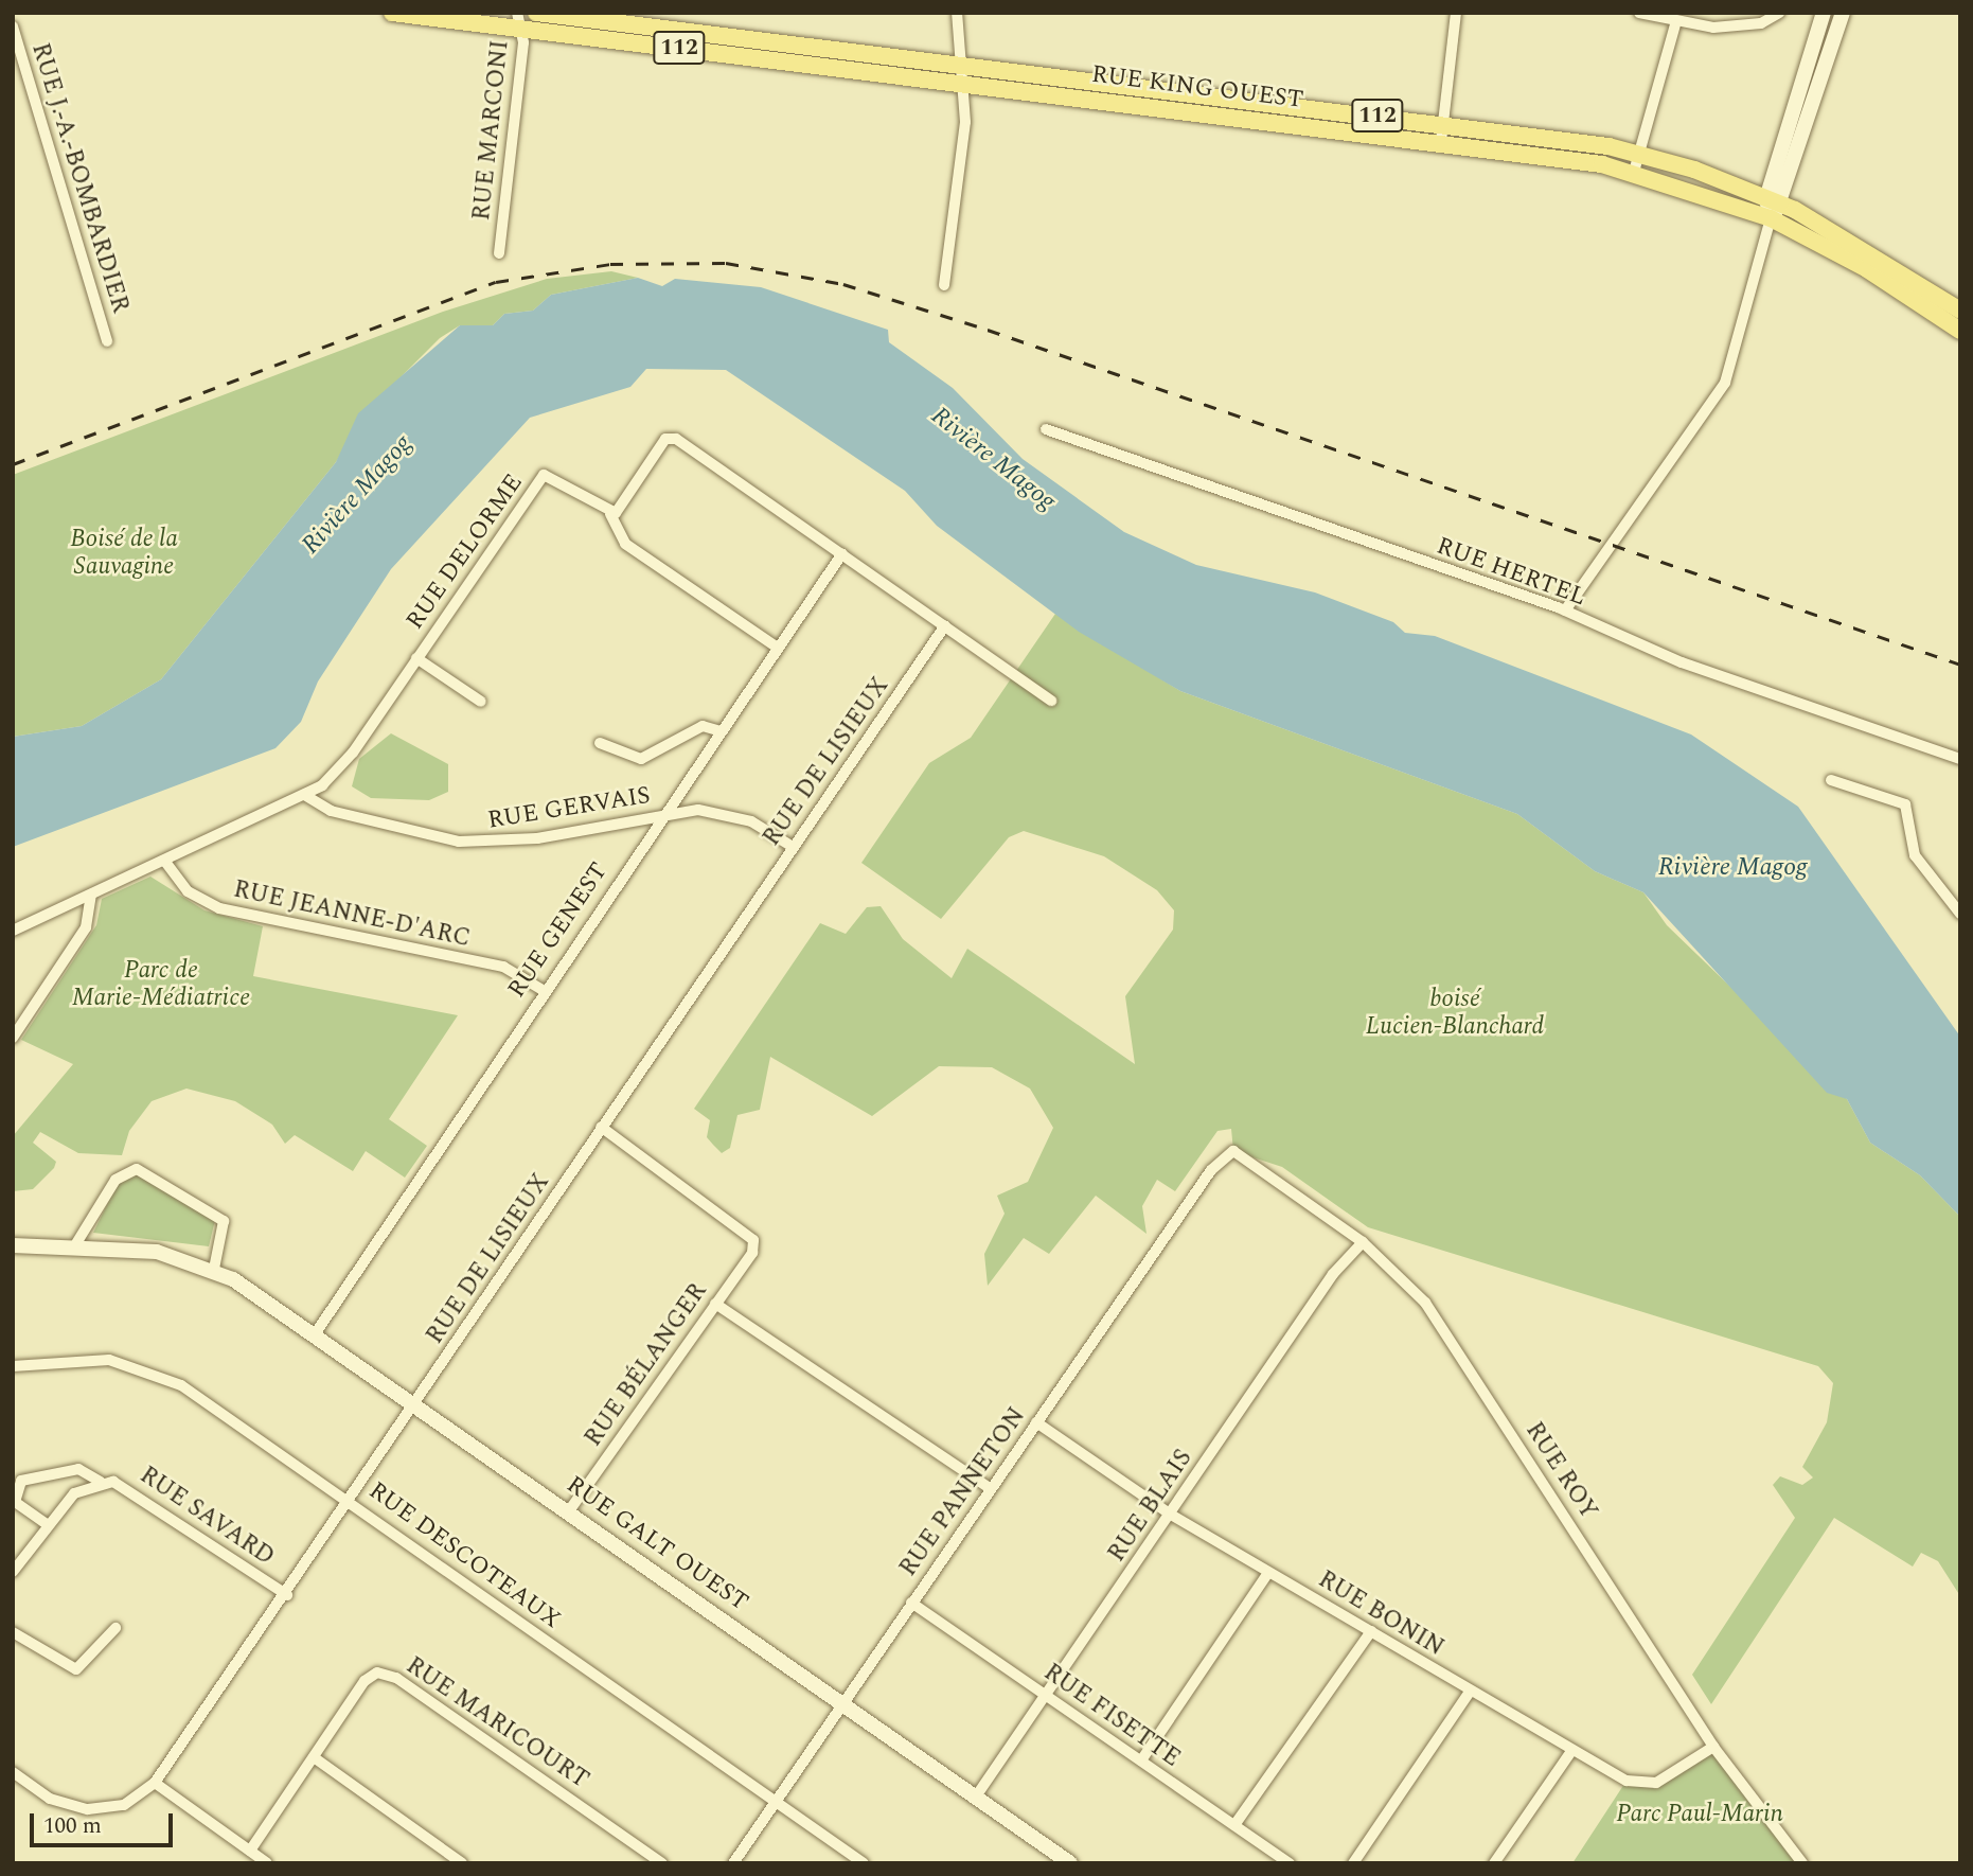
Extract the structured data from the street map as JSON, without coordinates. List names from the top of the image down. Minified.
{"streets":{"main road":["112","RUE KING OUEST"],"street":["RUE MARCONI","RUE J.-A.-BOMBARDIER","RUE DELORME","RUE HERTEL","RUE DE LISIEUX","RUE GERVAIS","RUE JEANNE-D'ARC","RUE GENEST","RUE BÉLANGER","RUE ROY","RUE PANNETON","RUE BLAIS","RUE SAVARD","RUE GALT OUEST","RUE DESCOTEAUX","RUE BONIN","RUE FISETTE","RUE MARICOURT"]},"crossings":[["RUE KING OUEST","RUE MARCONI"],["RUE DELORME","RUE GERVAIS"],["RUE DELORME","RUE JEANNE-D'ARC"],["RUE DE LISIEUX","RUE GERVAIS"],["RUE DE LISIEUX","RUE BÉLANGER"],["RUE DE LISIEUX","RUE SAVARD"],["RUE DE LISIEUX","RUE GALT OUEST"],["RUE DE LISIEUX","RUE DESCOTEAUX"],["RUE GERVAIS","RUE GENEST"],["RUE JEANNE-D'ARC","RUE GENEST"],["RUE GENEST","RUE GALT OUEST"],["RUE BÉLANGER","RUE GALT OUEST"],["RUE ROY","RUE PANNETON"],["RUE ROY","RUE BLAIS"],["RUE ROY","RUE BONIN"],["RUE PANNETON","RUE GALT OUEST"],["RUE PANNETON","RUE DESCOTEAUX"],["RUE PANNETON","RUE BONIN"],["RUE PANNETON","RUE FISETTE"],["RUE BLAIS","RUE GALT OUEST"],["RUE BLAIS","RUE BONIN"],["RUE BLAIS","RUE FISETTE"]],"water":["Rivière Magog"],"parks":["Boisé de la Sauvagine","Parc de Marie-Médiatrice","boisé Lucien-Blanchard","Parc Paul-Marin"],"scale_bar":"100 m"}
